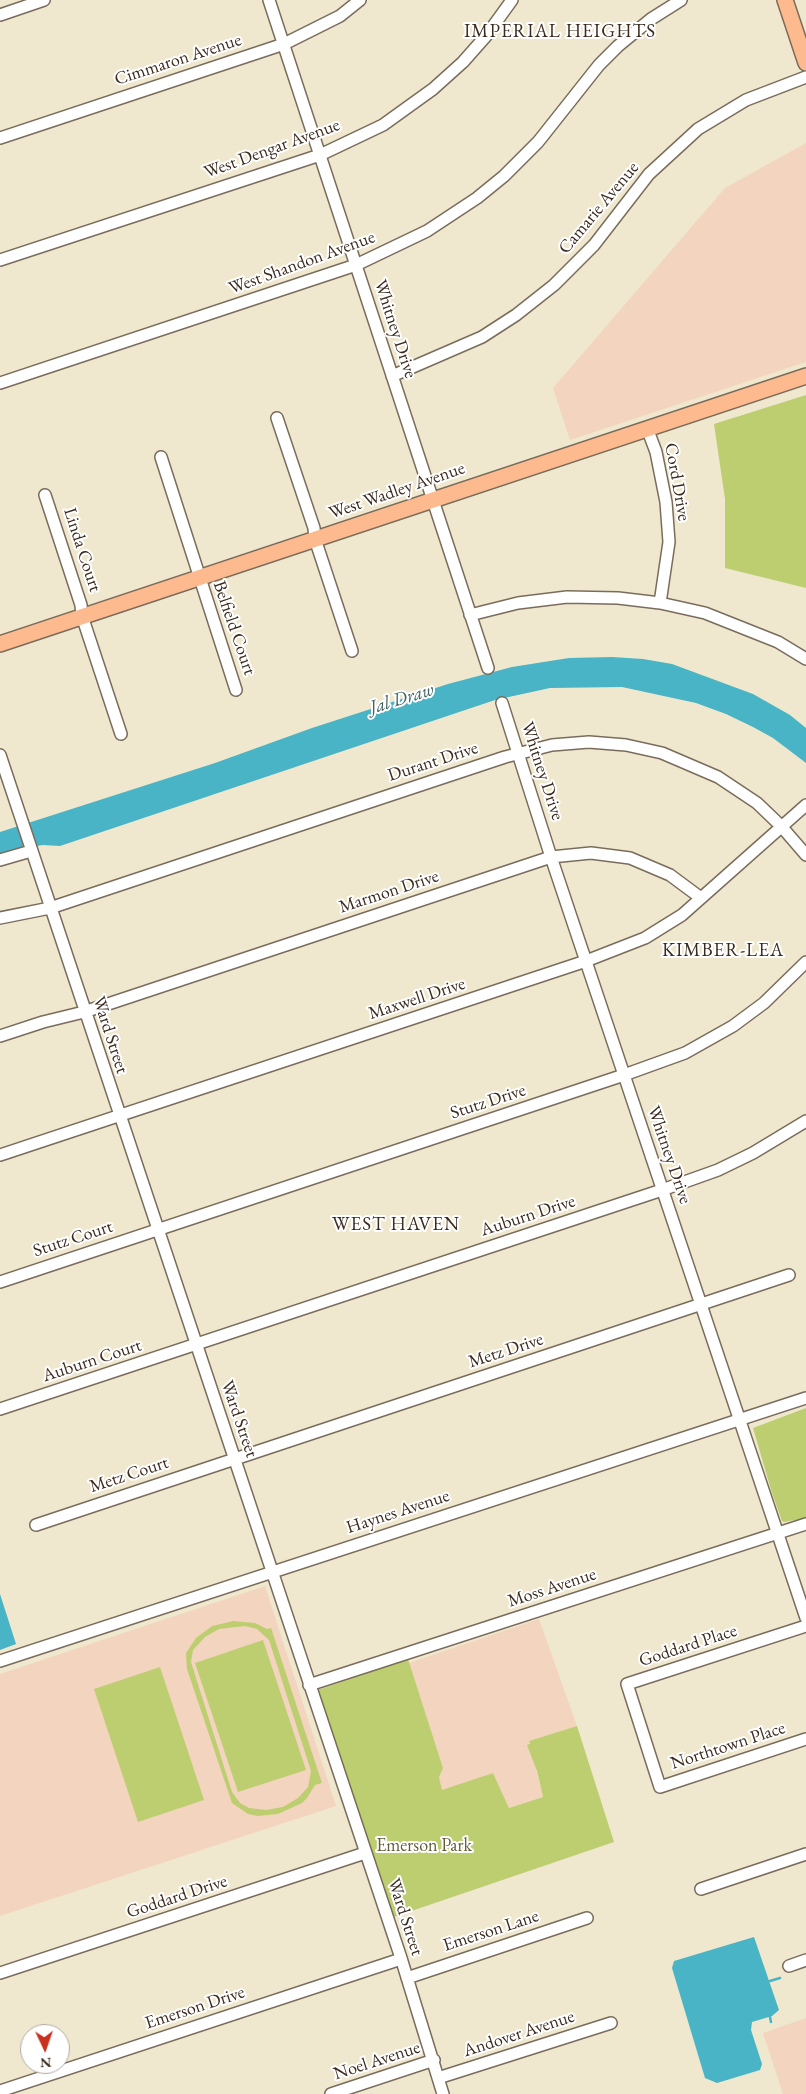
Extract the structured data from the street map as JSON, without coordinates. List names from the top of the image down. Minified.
{"streets":{"main road":["West Wadley Avenue"],"street":["Cimmaron Avenue","West Dengar Avenue","Camarie Avenue","West Shandon Avenue","Whitney Drive","Cord Drive","Linda Court","Belfield Court","Durant Drive","Marmon Drive","Maxwell Drive","Ward Street","Stutz Drive","Auburn Drive","Stutz Court","Metz Drive","Auburn Court","Metz Court","Haynes Avenue","Moss Avenue","Goddard Place","Northtown Place","Goddard Drive","Emerson Lane","Emerson Drive","Andover Avenue","Noel Avenue"]},"crossings":[["Cimmaron Avenue","Whitney Drive"],["West Dengar Avenue","Whitney Drive"],["Camarie Avenue","Whitney Drive"],["West Shandon Avenue","Whitney Drive"],["Whitney Drive","West Wadley Avenue"],["Whitney Drive","Durant Drive"],["Whitney Drive","Marmon Drive"],["Whitney Drive","Maxwell Drive"],["Whitney Drive","Stutz Drive"],["Whitney Drive","Auburn Drive"],["Whitney Drive","Metz Drive"],["Whitney Drive","Haynes Avenue"],["Whitney Drive","Moss Avenue"],["Cord Drive","West Wadley Avenue"],["West Wadley Avenue","Linda Court"],["West Wadley Avenue","Belfield Court"],["Durant Drive","Maxwell Drive"],["Durant Drive","Ward Street"],["Marmon Drive","Maxwell Drive"],["Marmon Drive","Ward Street"],["Maxwell Drive","Ward Street"],["Ward Street","Stutz Drive"],["Ward Street","Auburn Drive"],["Ward Street","Stutz Court"],["Ward Street","Metz Drive"],["Ward Street","Auburn Court"],["Ward Street","Metz Court"],["Ward Street","Haynes Avenue"],["Ward Street","Moss Avenue"],["Ward Street","Goddard Drive"],["Ward Street","Emerson Lane"],["Ward Street","Emerson Drive"],["Ward Street","Andover Avenue"],["Ward Street","Noel Avenue"],["Stutz Drive","Stutz Court"],["Auburn Drive","Auburn Court"],["Metz Drive","Metz Court"],["Goddard Place","Northtown Place"]],"districts":["IMPERIAL HEIGHTS","KIMBER-LEA","WEST HAVEN"],"water":["Jal Draw"],"parks":["Emerson Park"],"north":"bottom"}
